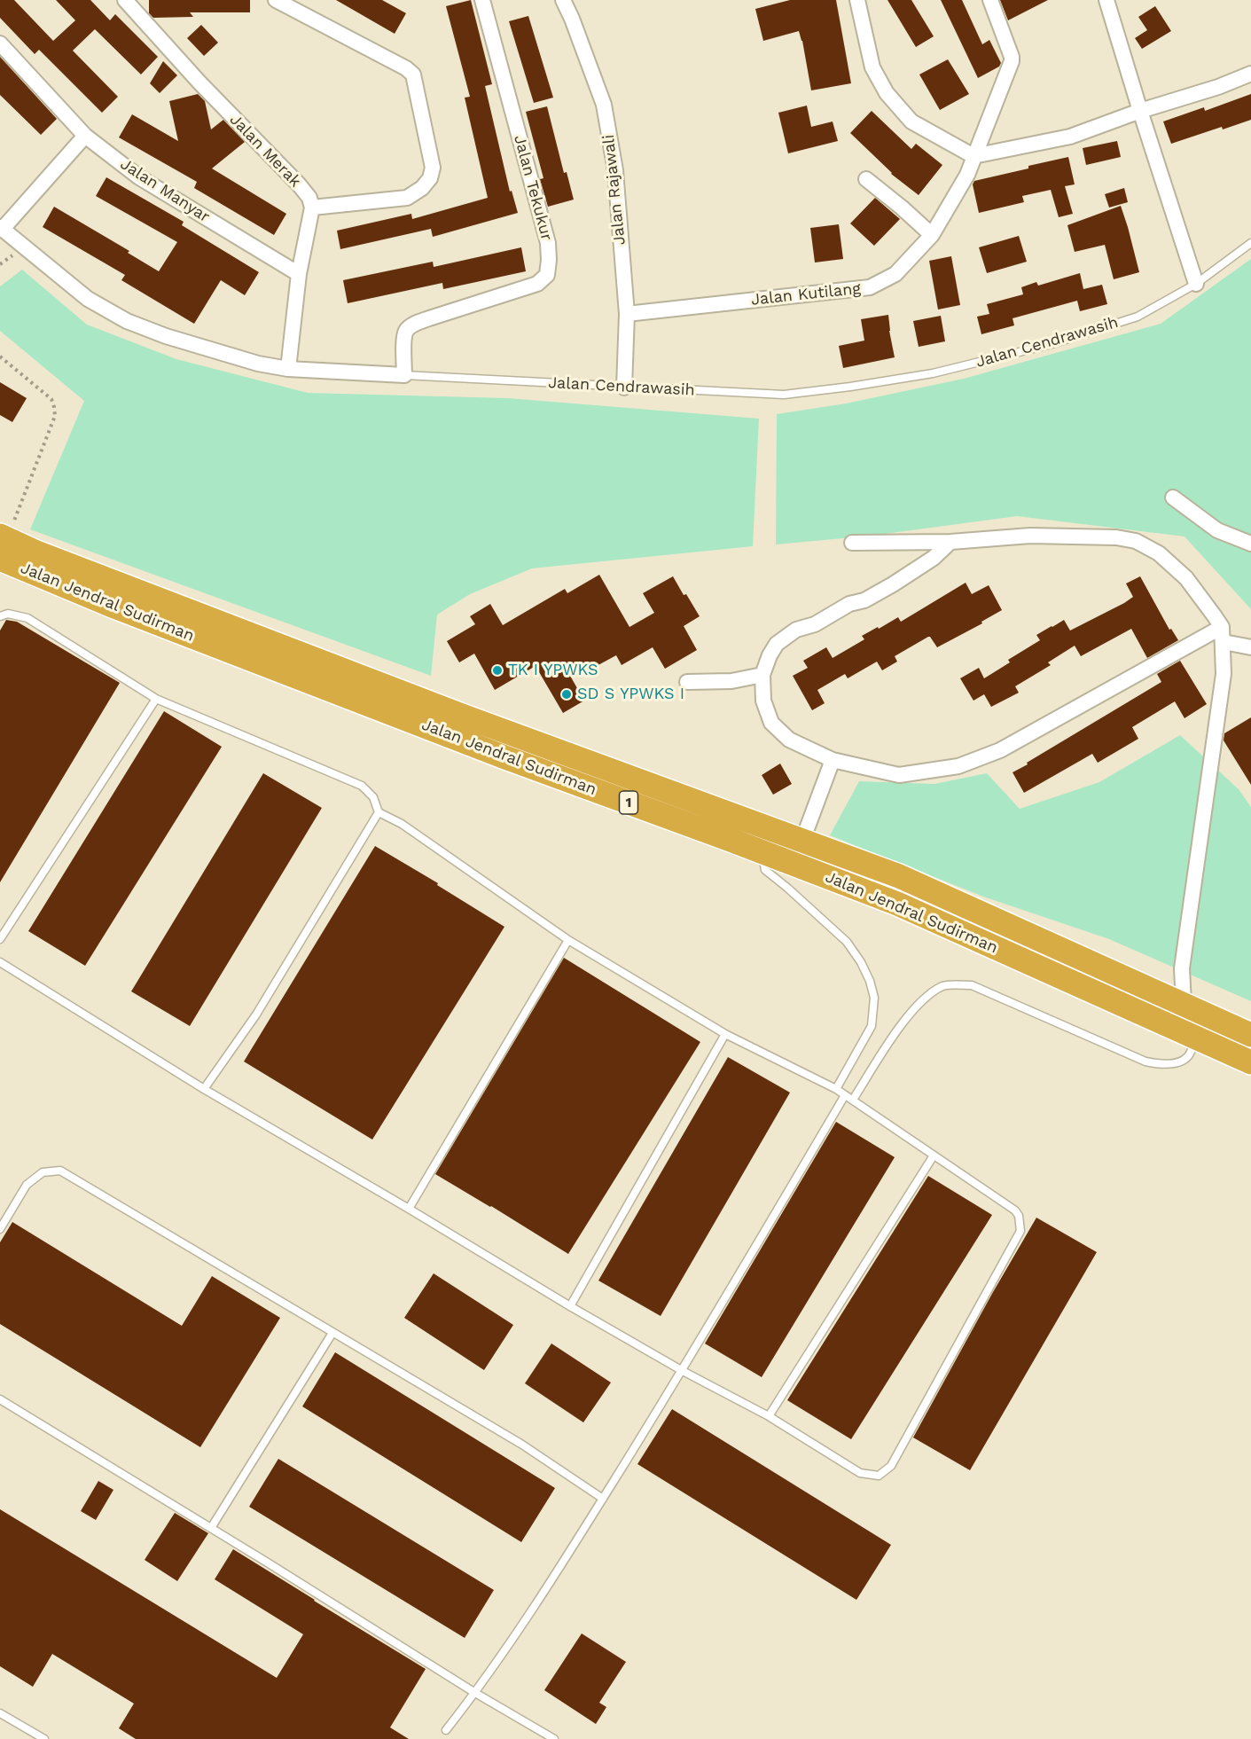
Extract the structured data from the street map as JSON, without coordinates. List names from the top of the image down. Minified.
{"streets":{"highway":["Jalan Jendral Sudirman","1"],"street":["Jalan Merak","Jalan Tekukur","Jalan Rajawali","Jalan Manyar","Jalan Kutilang","Jalan Cendrawasih"]},"crossings":[["Jalan Tekukur","Jalan Cendrawasih"],["Jalan Rajawali","Jalan Kutilang"],["Jalan Rajawali","Jalan Cendrawasih"]],"places":["TK I YPWKS","SD S YPWKS I"]}
